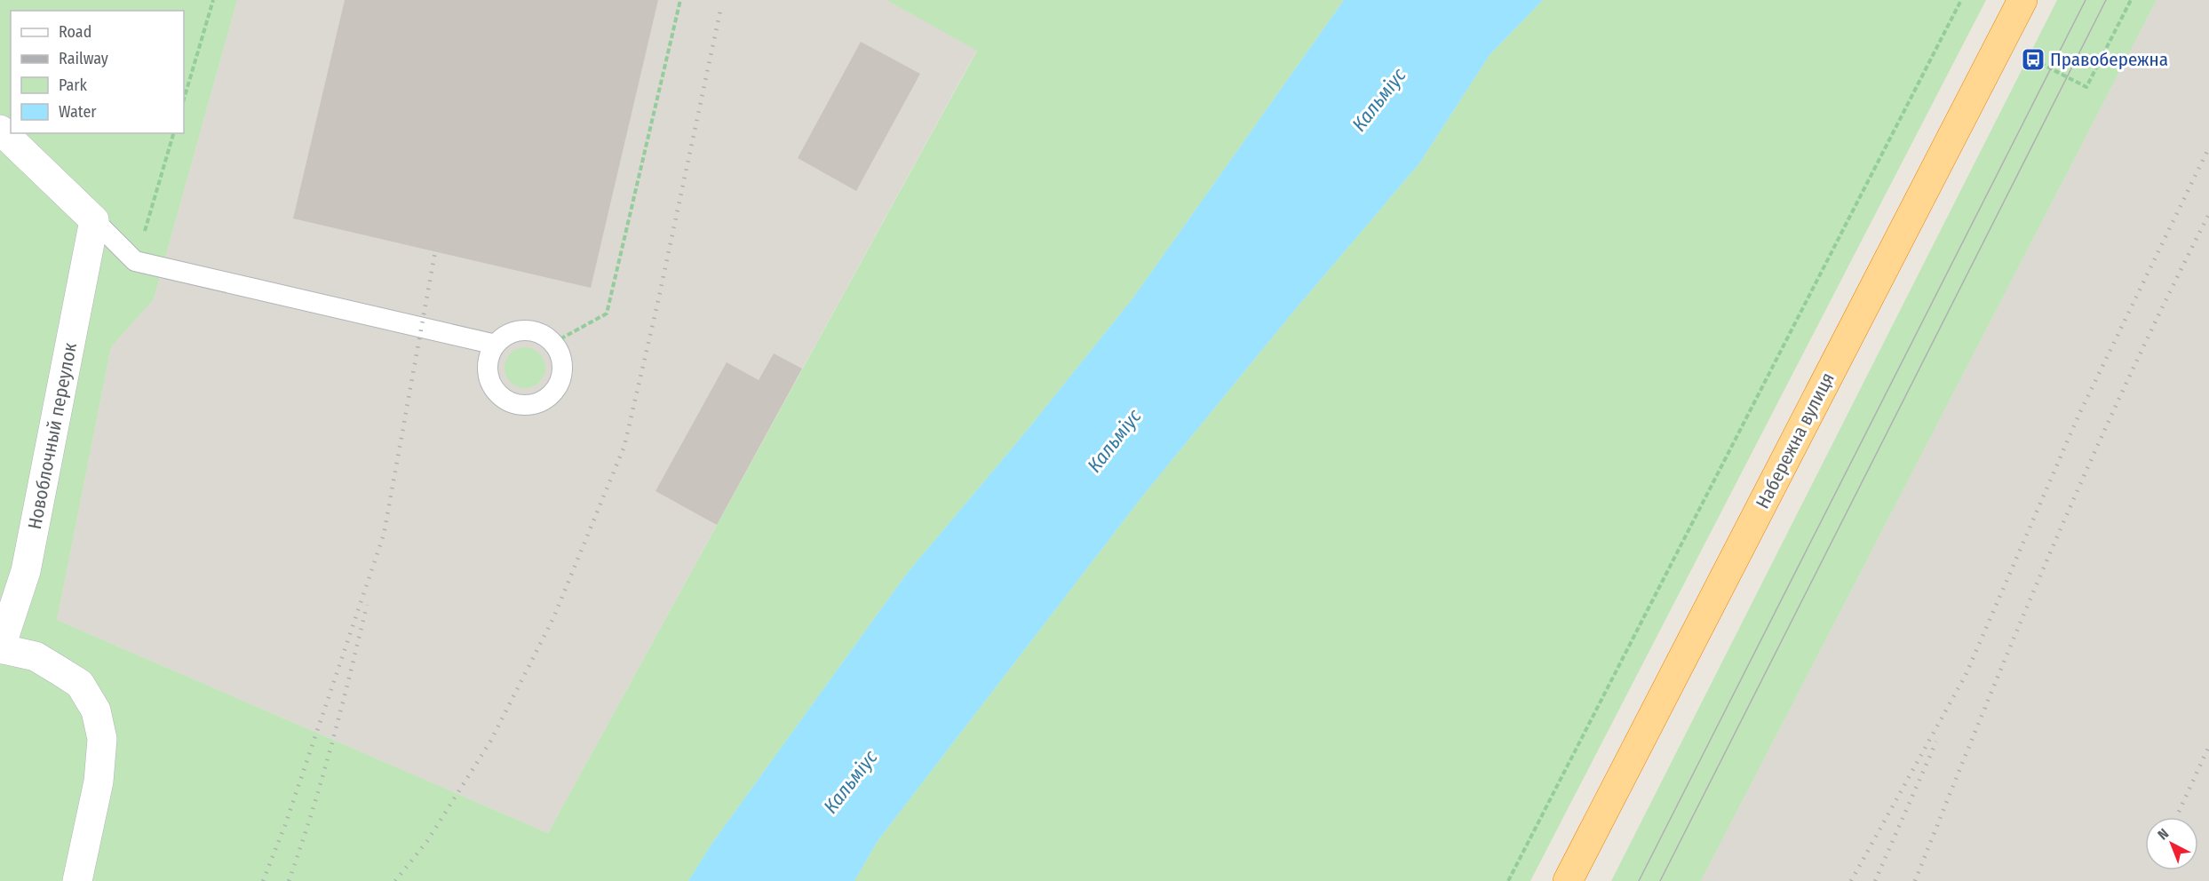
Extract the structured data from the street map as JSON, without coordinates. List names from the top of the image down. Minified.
{"streets":{"highway":["Набережна вулиця"],"street":["Новоблочный переулок"]},"water":["Кальміус"],"places":{"bus stop":["Правобережна"]},"legend":["Road","Railway","Park","Water"],"north":"top left"}
